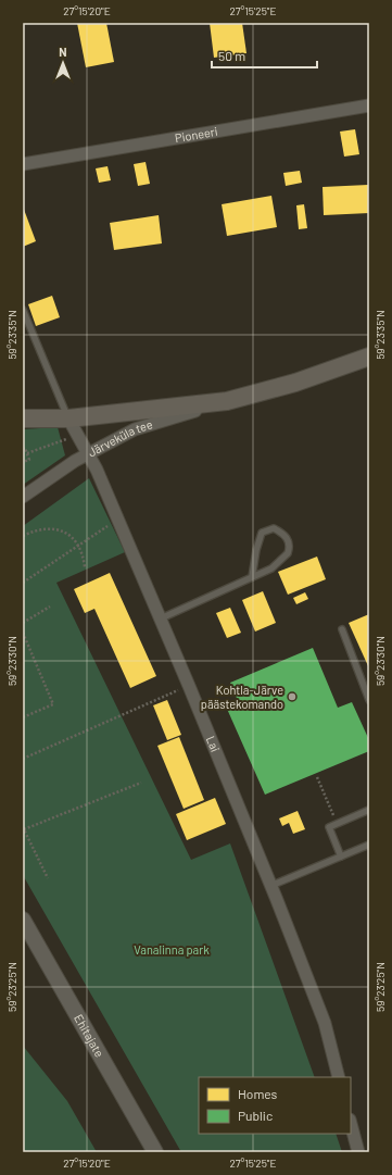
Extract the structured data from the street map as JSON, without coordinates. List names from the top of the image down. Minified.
{"streets":{"main road":["Järveküla tee"],"street":["Pioneeri","Lai","Ehitajate"]},"crossings":[["Järveküla tee","Lai"]],"parks":["Vanalinna park"],"places":["Kohtla-Järve päästekomando"],"legend":["Homes","Public"],"scale_bar":"50 m","north":"top","coordinates":["27°15'20\"E","27°15'25\"E","59°23'35\"N","59°23'30\"N","59°23'25\"N"]}
